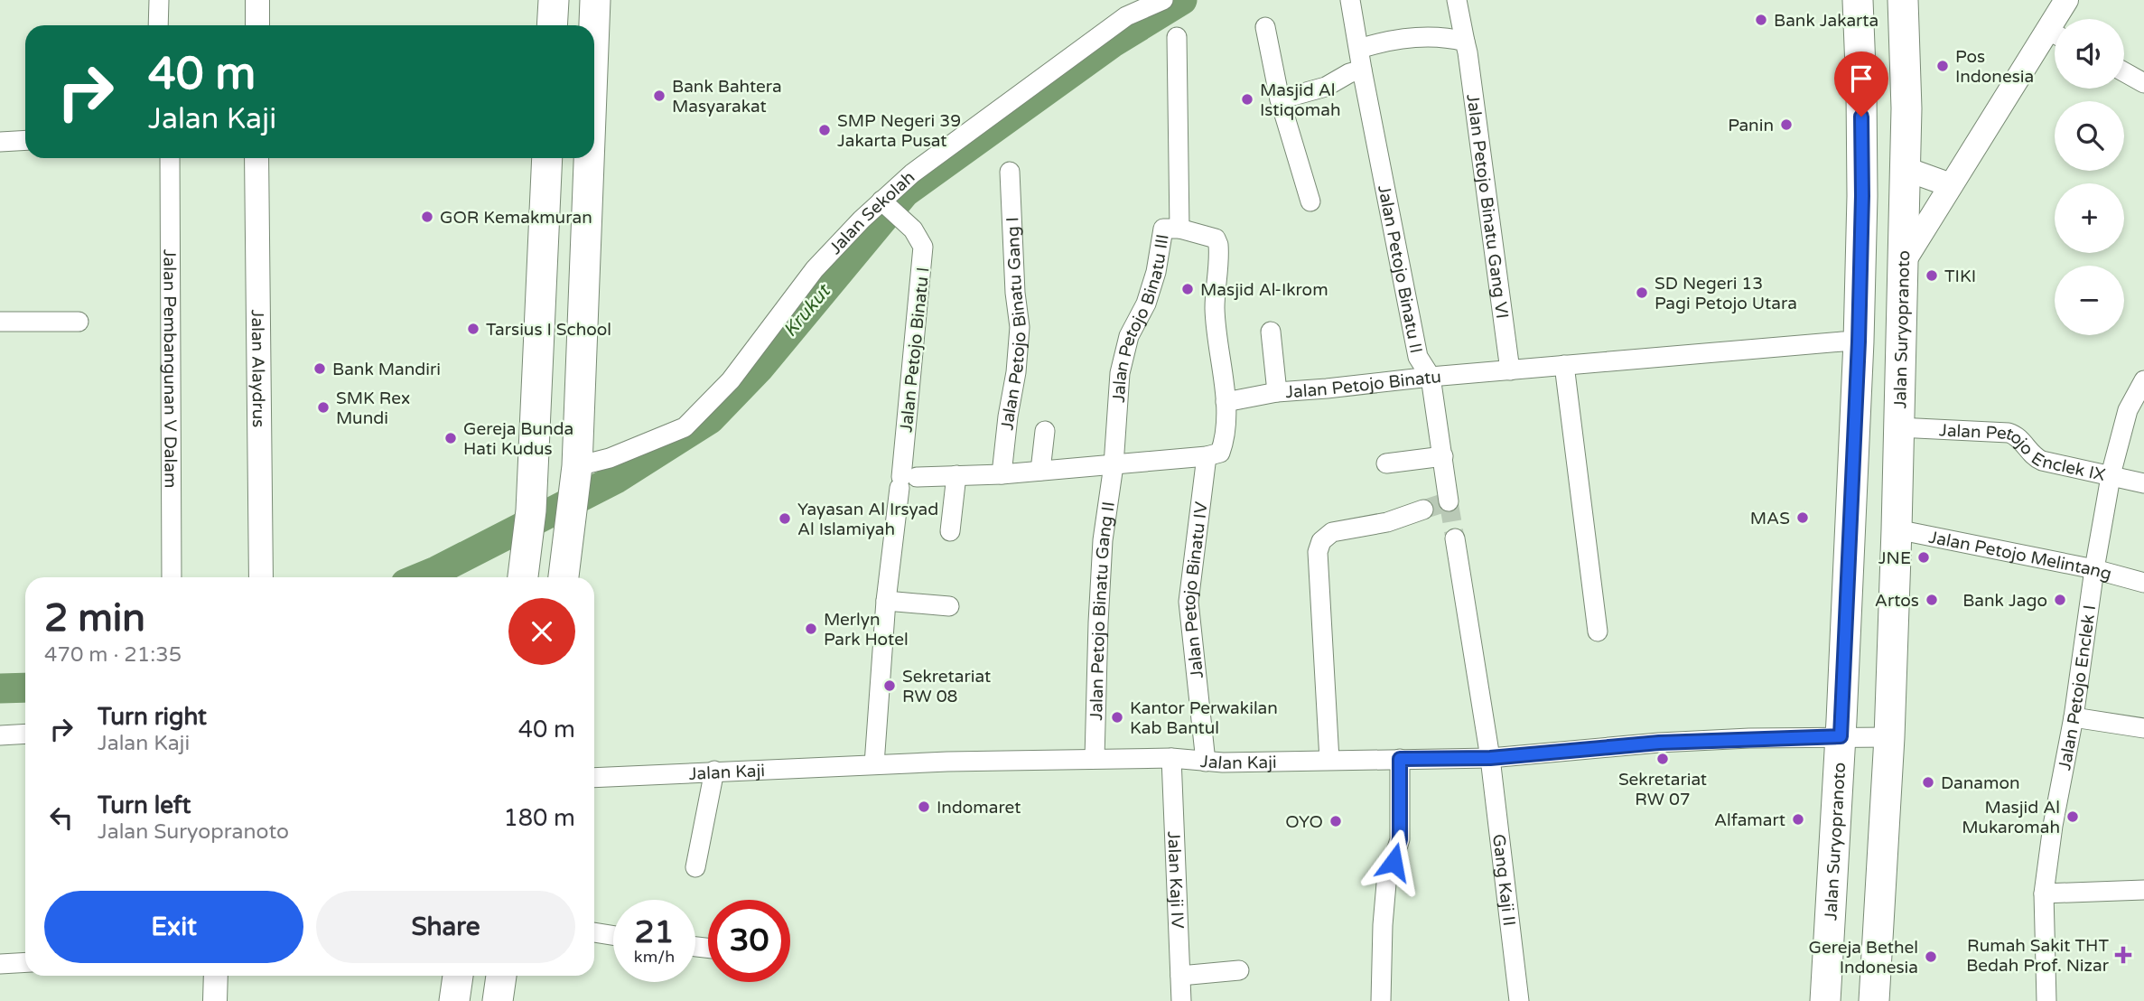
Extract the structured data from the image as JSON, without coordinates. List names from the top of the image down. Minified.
{"streets":{"main road":["Jalan Suryopranoto"],"street":["Jalan Petojo Binatu Gang VI","Jalan Sekolah","Jalan Petojo Binatu II","Jalan Petojo Binatu III","Jalan Petojo Binatu Gang I","Jalan Petojo Binatu I","Jalan Pembangunan V Dalam","Jalan Alaydrus","Jalan Petojo Binatu","Jalan Petojo Enclek IX","Jalan Petojo Melintang","Jalan Petojo Binatu IV","Jalan Petojo Binatu Gang II","Jalan Petojo Enclek I","Jalan Kaji","Gang Kaji II","Jalan Kaji IV"]},"crossings":[["Jalan Petojo Binatu Gang VI","Jalan Petojo Binatu"],["Jalan Sekolah","Jalan Petojo Binatu I"],["Jalan Petojo Binatu II","Jalan Petojo Binatu"],["Jalan Petojo Binatu III","Jalan Petojo Binatu Gang II"],["Jalan Suryopranoto","Jalan Petojo Binatu"],["Jalan Suryopranoto","Jalan Petojo Enclek IX"],["Jalan Suryopranoto","Jalan Petojo Melintang"],["Jalan Suryopranoto","Jalan Kaji"],["Jalan Petojo Binatu I","Jalan Kaji"],["Jalan Petojo Enclek IX","Jalan Petojo Enclek I"],["Jalan Petojo Melintang","Jalan Petojo Enclek I"],["Jalan Petojo Binatu IV","Jalan Kaji"],["Jalan Petojo Binatu Gang II","Jalan Kaji"],["Jalan Kaji","Gang Kaji II"],["Jalan Kaji","Jalan Kaji IV"]],"water":["Krukut"],"places":{"other":["Bank Jakarta","Pos Indonesia","Bank Bahtera Masyarakat","Masjid Al Istiqomah","Panin","SMP Negeri 39 Jakarta Pusat","GOR Kemakmuran","TIKI","Masjid Al-Ikrom","SD Negeri 13 Pagi Petojo Utara","Tarsius I School","Bank Mandiri","SMK Rex Mundi","Gereja Bunda Hati Kudus","MAS","Yayasan Al Irsyad Al Islamiyah","JNE","Artos","Bank Jago","Merlyn Park Hotel","Sekretariat RW 08","Kantor Perwakilan Kab Bantul","Sekretariat RW 07","Danamon","Indomaret","Masjid Al Mukaromah","Alfamart","OYO","Gereja Bethel Indonesia"],"health":["Rumah Sakit THT Bedah Prof. Nizar"]},"page":{"map_buttons":["+","−"],"turn":["40 m","Jalan Kaji"],"heading":["2 min","470 m · 21:35"],"list":[{"name":"Turn right","note":"Jalan Kaji","value":"40 m"},{"name":"Turn left","note":"Jalan Suryopranoto","value":"180 m"}],"buttons":["Exit","Share"],"speed":"21 km/h","limit":"30"}}
